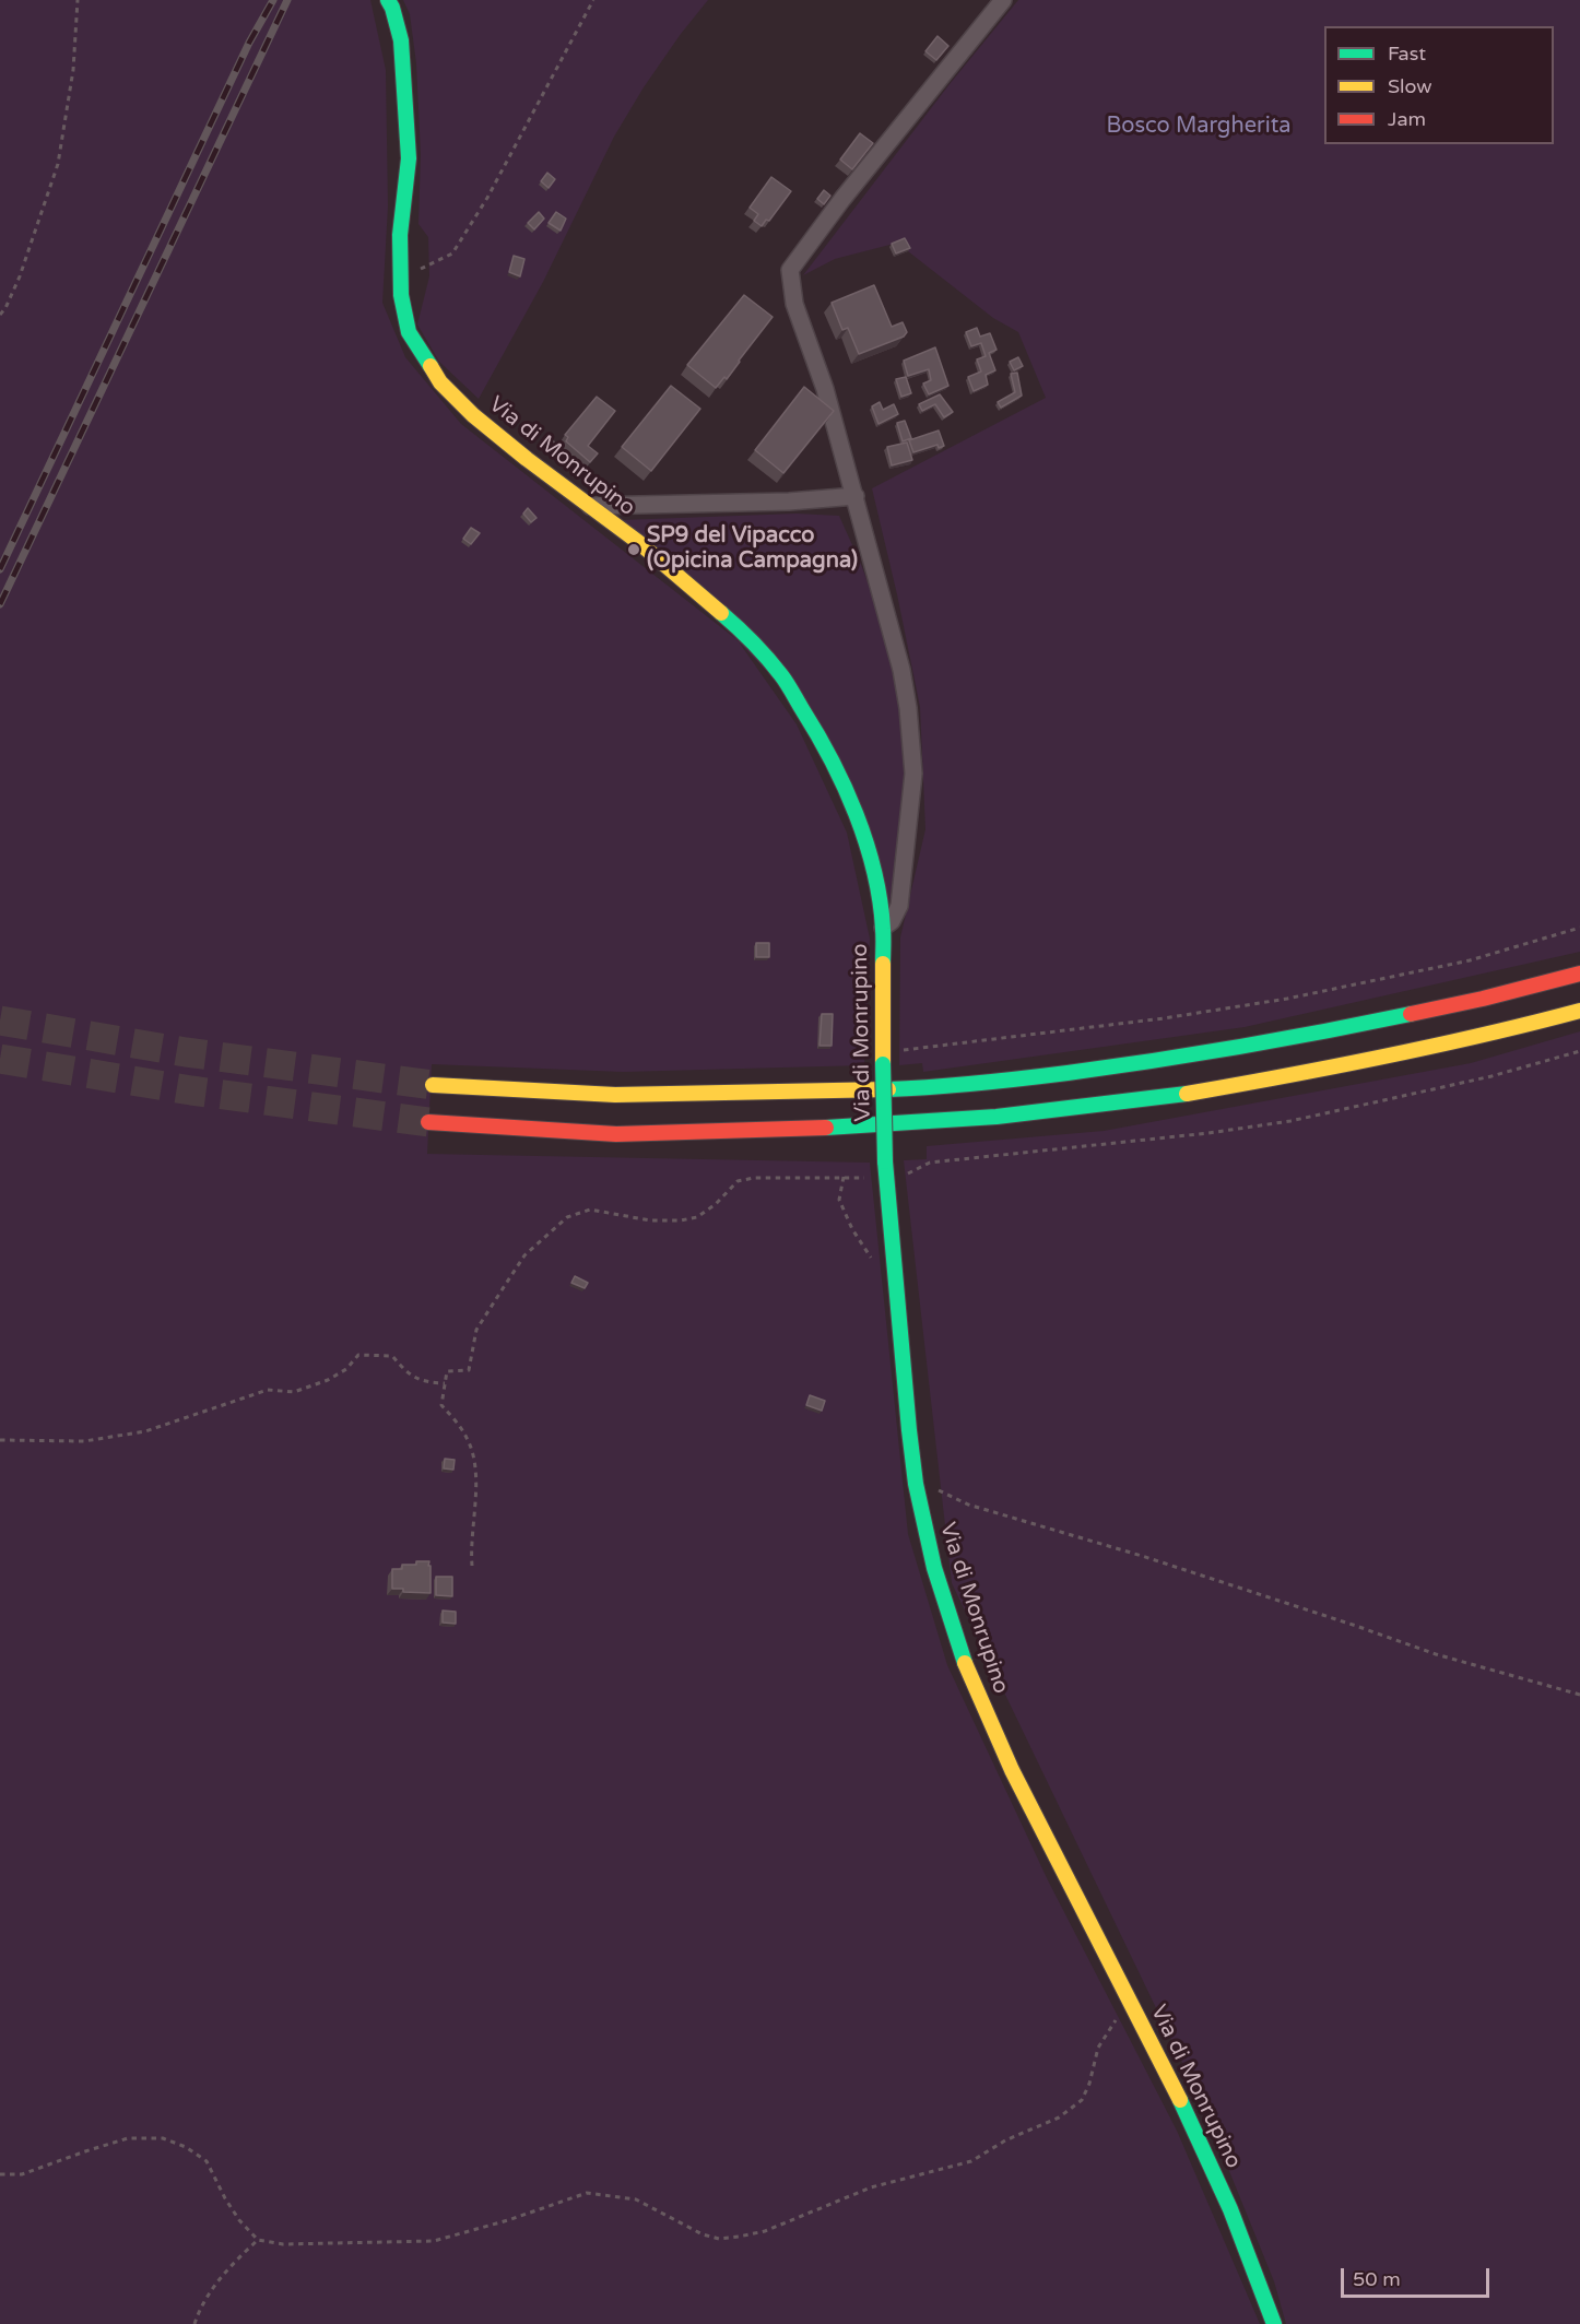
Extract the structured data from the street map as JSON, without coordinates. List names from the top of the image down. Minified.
{"streets":{"main road":["Via di Monrupino"]},"parks":["Bosco Margherita"],"places":["SP9 del Vipacco (Opicina Campagna)"],"legend":["Fast","Slow","Jam"],"scale_bar":"50 m"}
